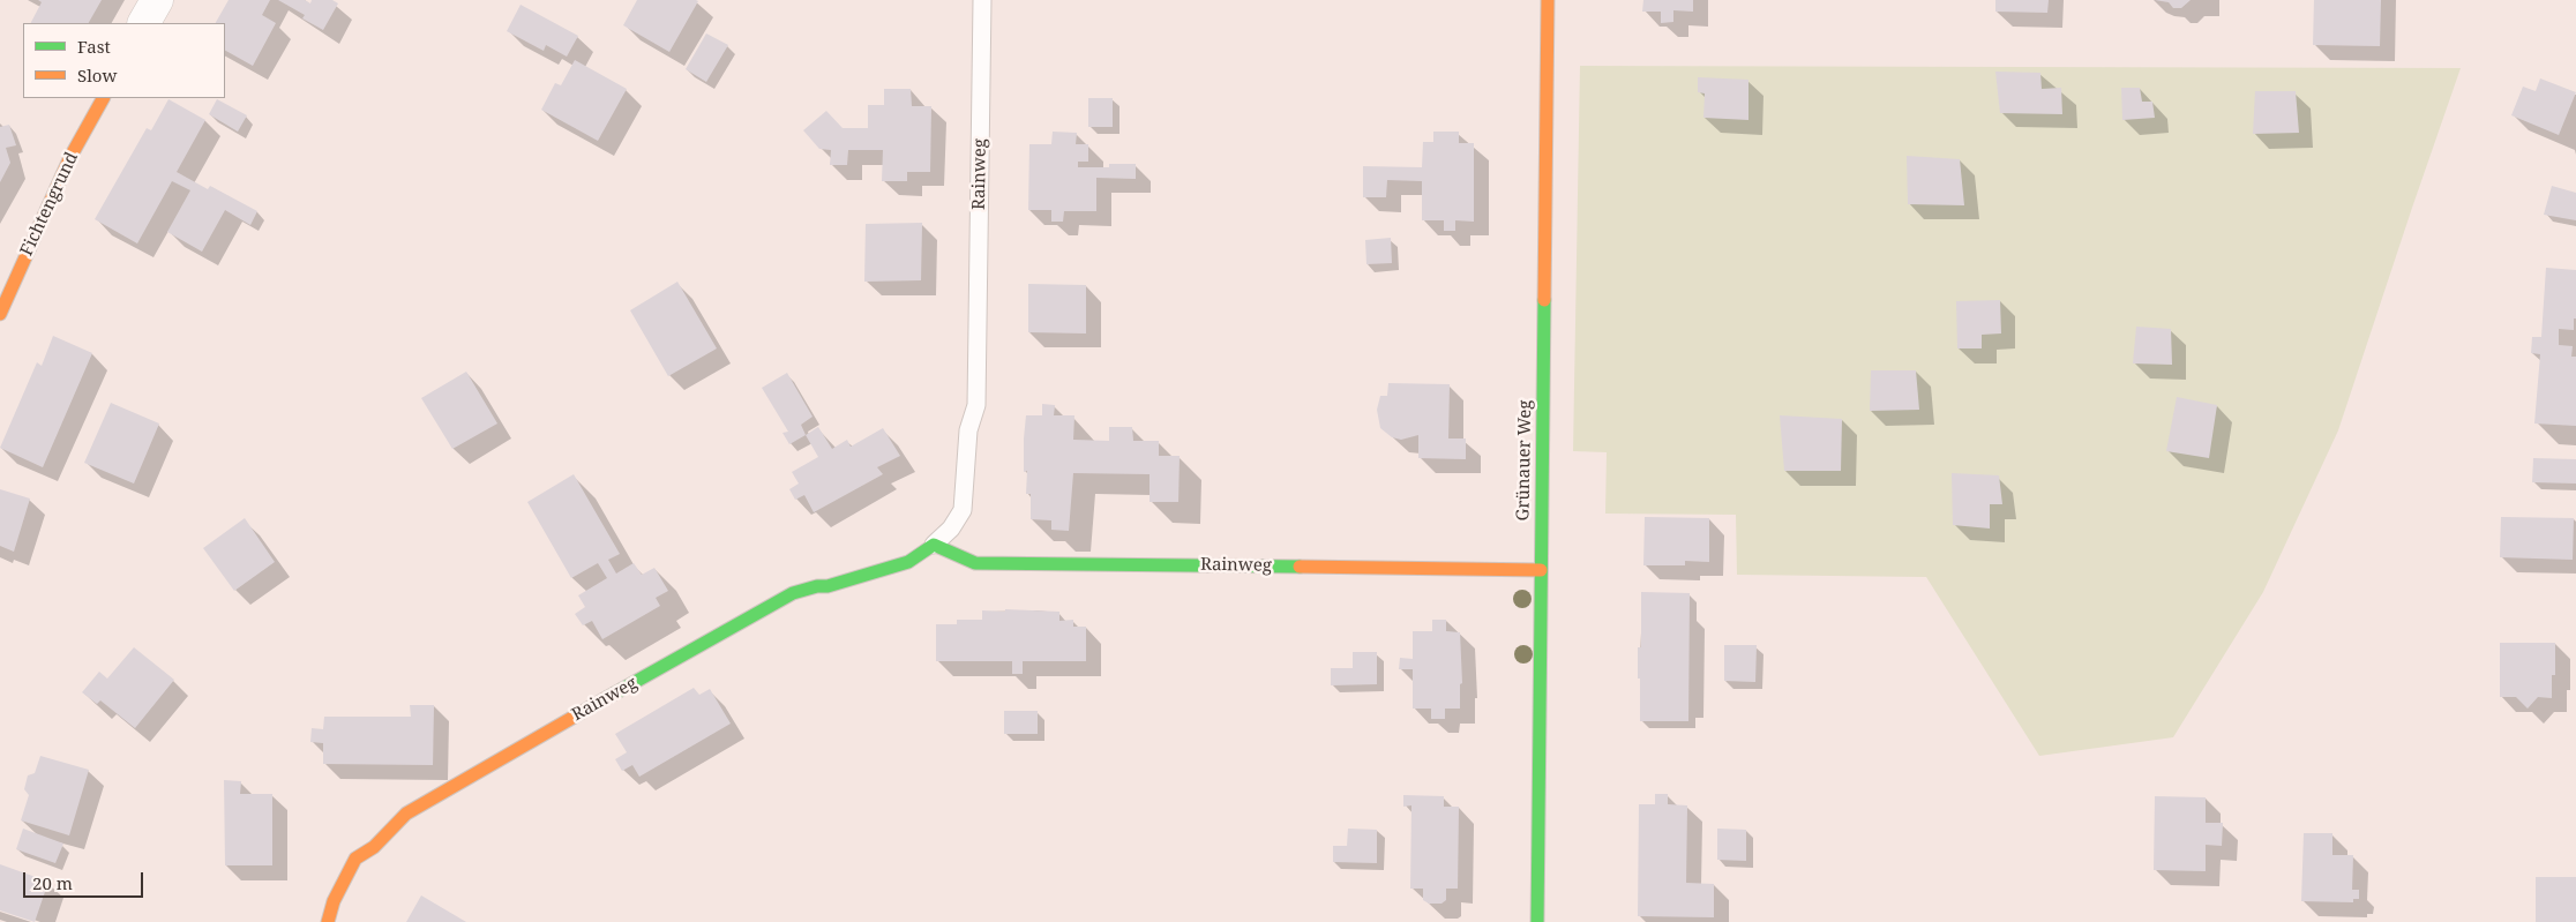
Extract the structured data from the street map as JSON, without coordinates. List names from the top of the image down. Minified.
{"streets":{"street":["Rainweg","Fichtengrund","Grünauer Weg"]},"crossings":[["Rainweg","Grünauer Weg"]],"legend":["Fast","Slow"],"scale_bar":"20 m"}
